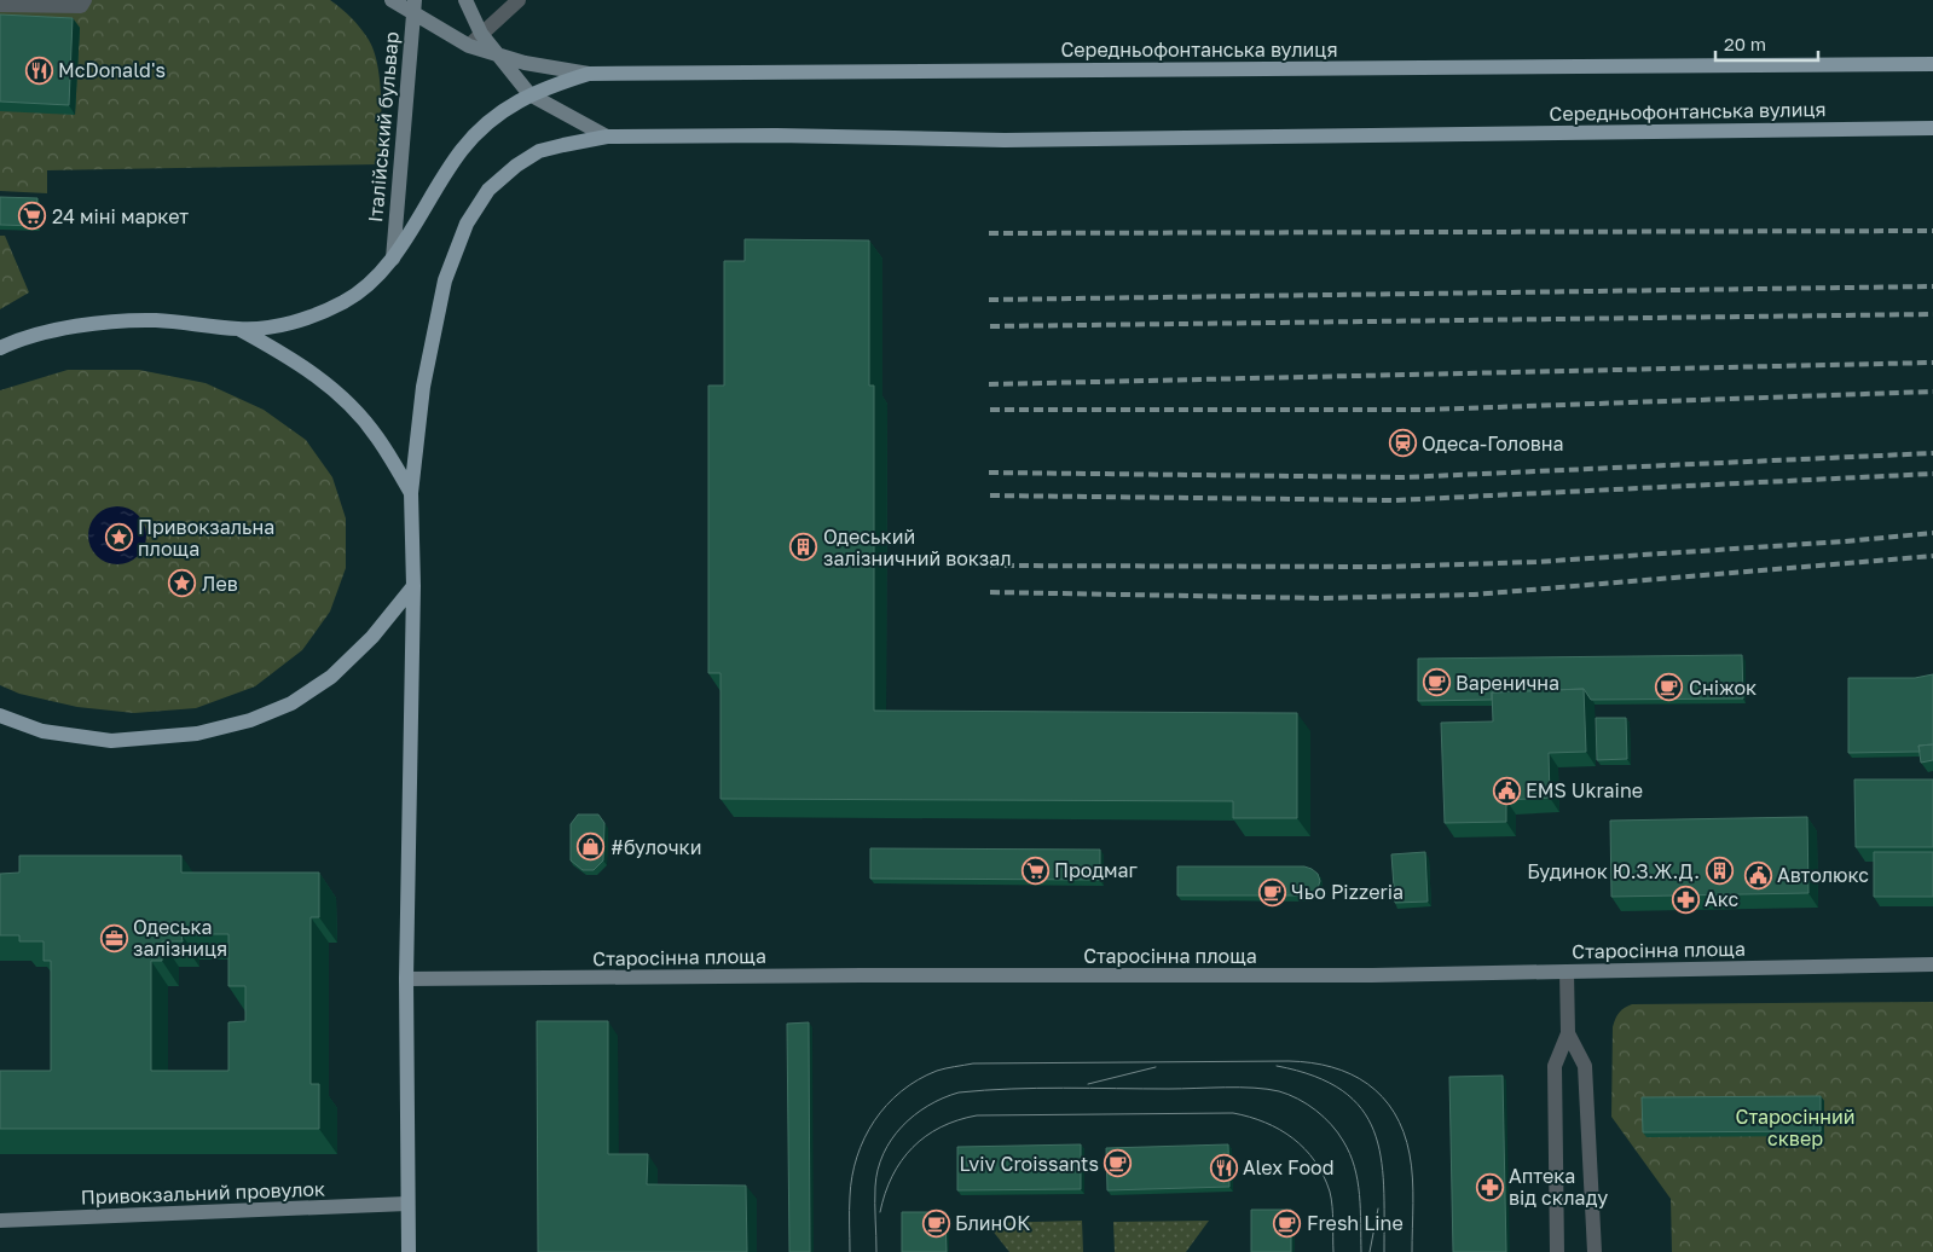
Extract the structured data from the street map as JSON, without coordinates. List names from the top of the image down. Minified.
{"streets":{"main road":["Середньофонтанська вулиця","Італійський бульвар","Старосінна площа","Привокзальний провулок"]},"crossings":[["Середньофонтанська вулиця","Італійський бульвар"]],"parks":["Старосінний сквер"],"places":{"restaurant":["McDonald's","Alex Food"],"supermarket":["24 міні маркет","Продмаг"],"station":["Одеса-Головна"],"place":["Привокзальна площа","Лев"],"building":["Одеський залізничний вокзал","Будинок Ю.З.Ж.Д."],"cafe":["Варенична","Сніжок","Чьо Pizzeria","Lviv Croissants","БлинОК","Fresh Line"],"public building":["EMS Ukraine","Автолюкс"],"shop":["#булочки"],"pharmacy":["Акс","Аптека від складу"],"office":["Одеська залізниця"]},"scale_bar":"20 m"}
